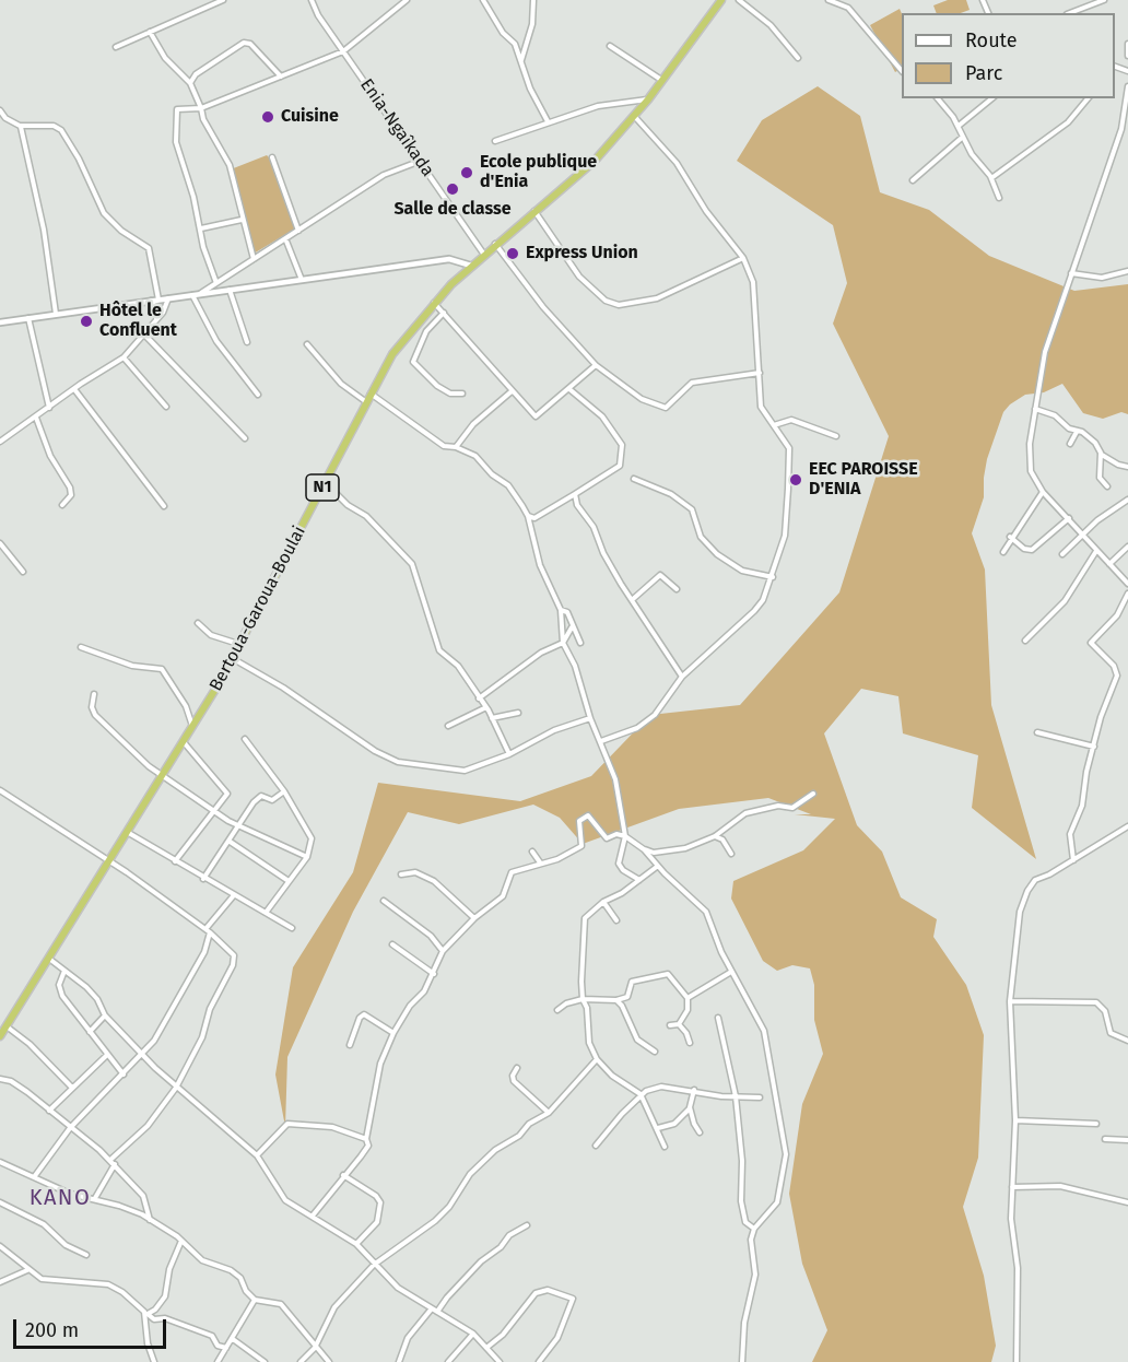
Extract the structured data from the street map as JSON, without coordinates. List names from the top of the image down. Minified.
{"streets":{"highway":["N1","Bertoua-Garoua-Boulai"],"street":["Enia-Ngaîkada"]},"crossings":[["Enia-Ngaîkada","Bertoua-Garoua-Boulai"]],"districts":["KANO"],"places":["Cuisine","Ecole publique d'Enia","Salle de classe","Express Union","Hôtel le Confluent","EEC PAROISSE D'ENIA"],"legend":["Route","Parc"],"scale_bar":"200 m"}
